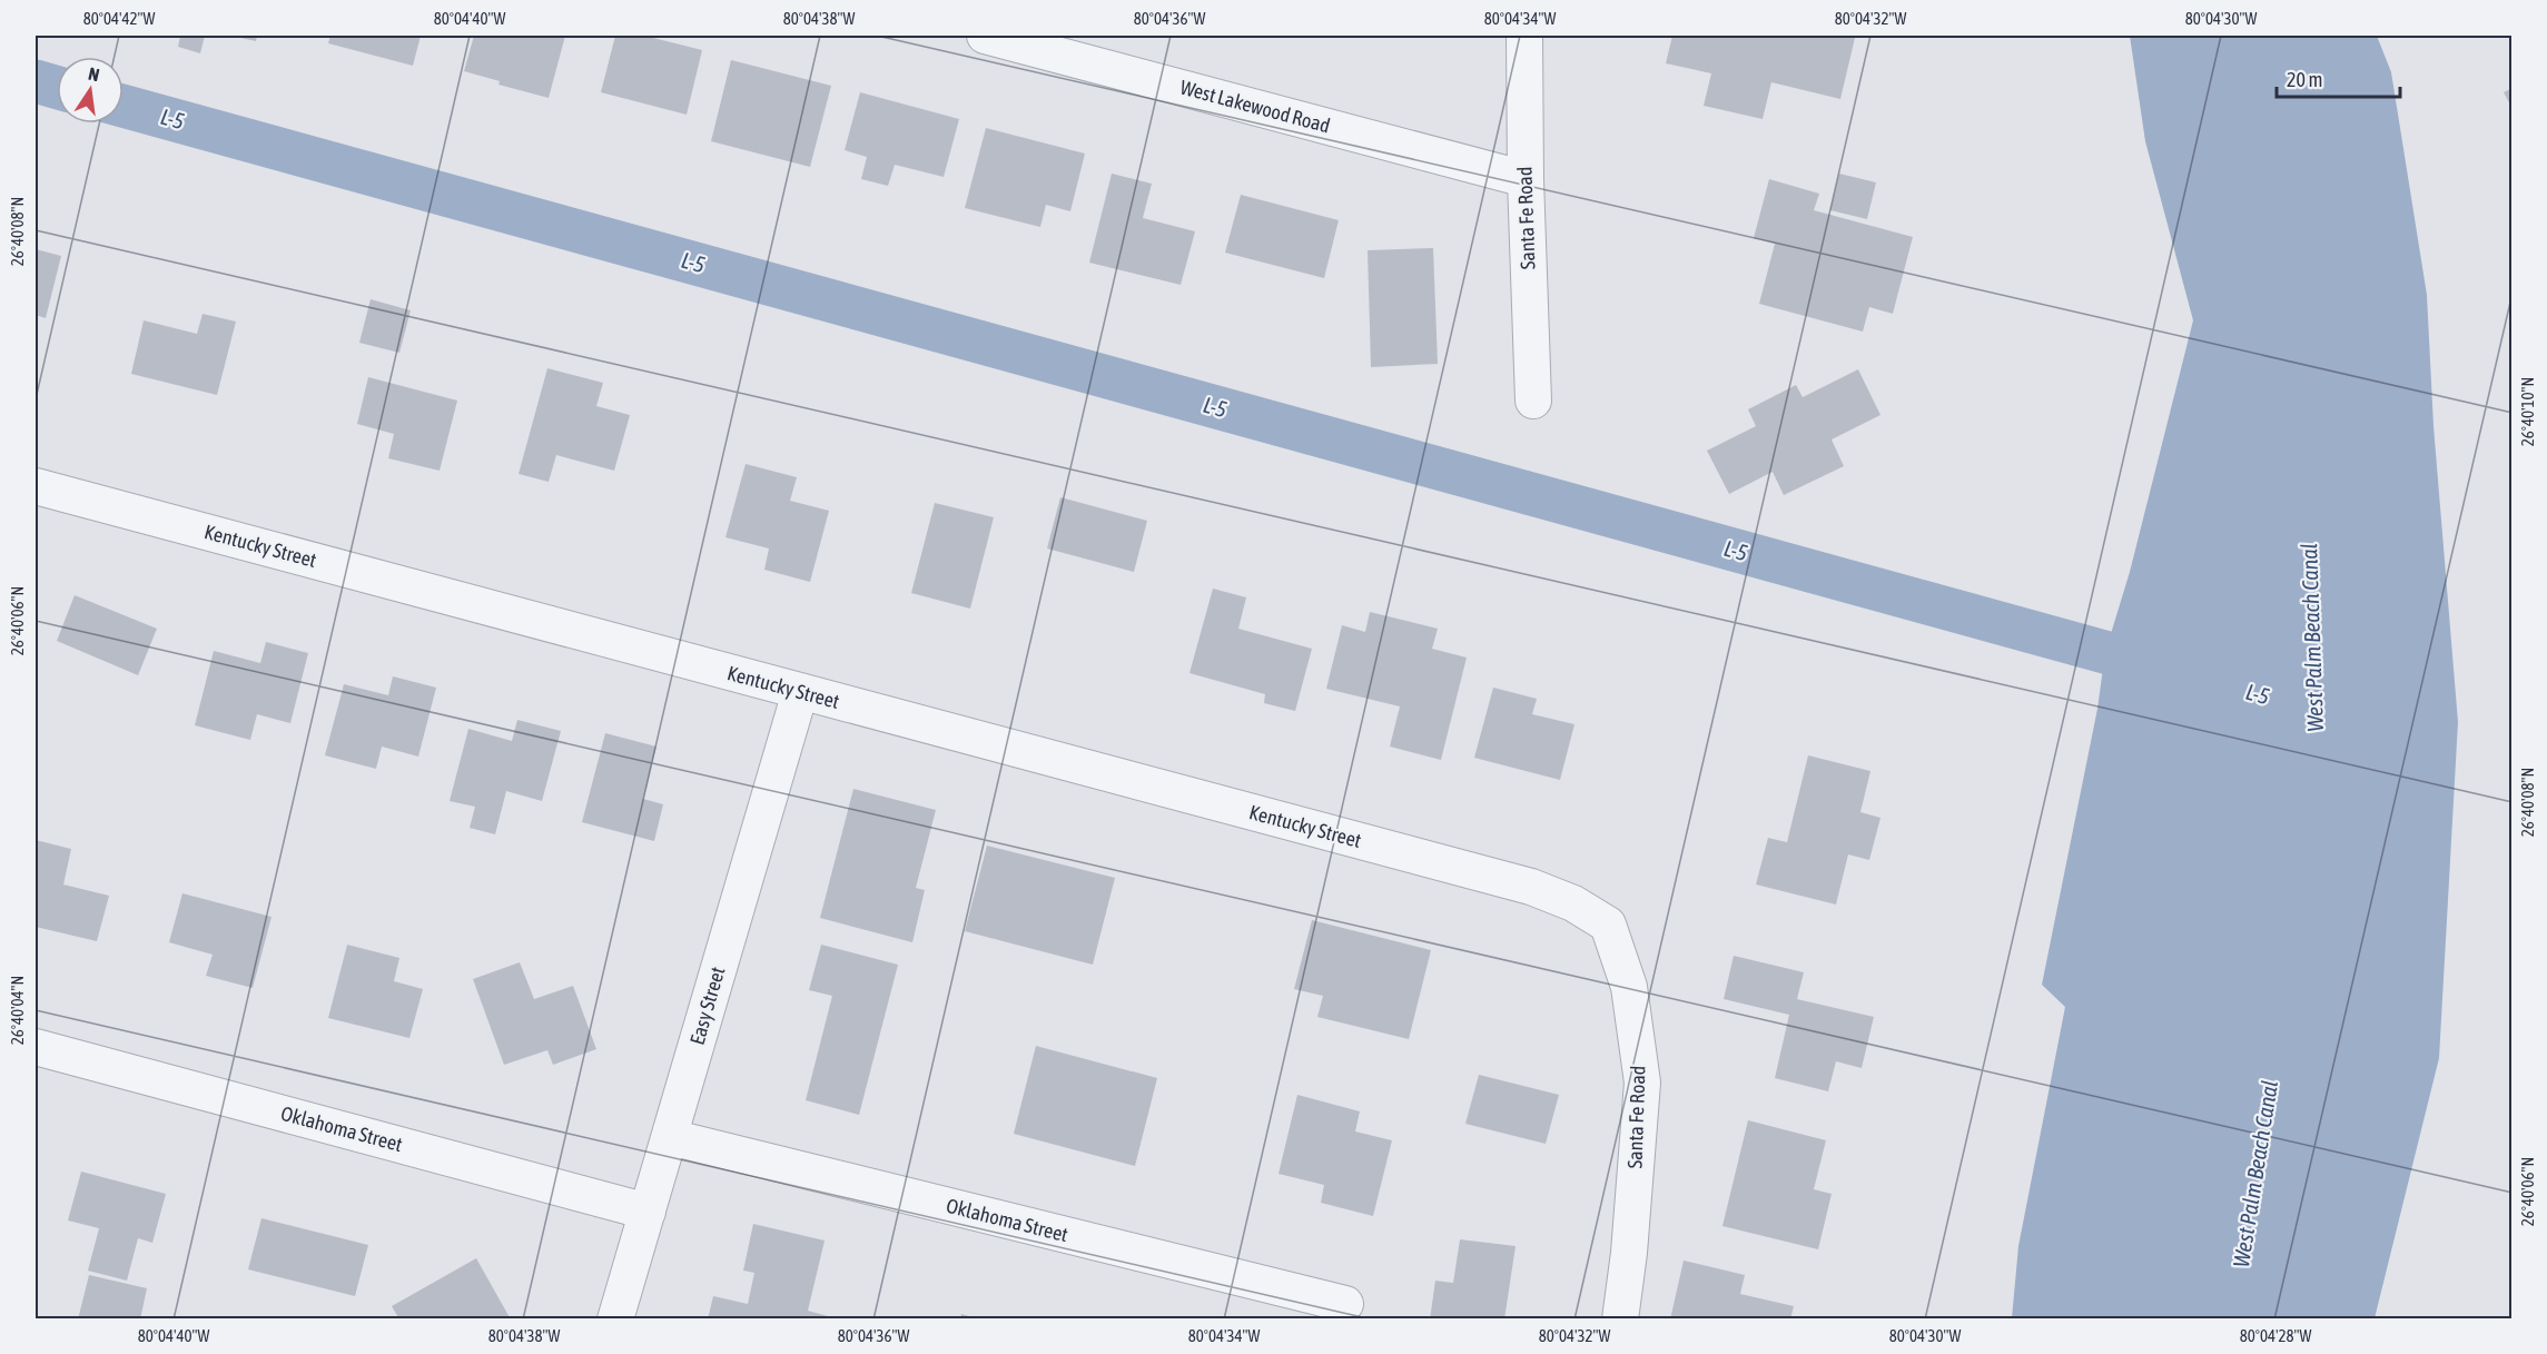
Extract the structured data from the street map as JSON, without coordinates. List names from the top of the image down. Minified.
{"streets":{"street":["West Lakewood Road","Santa Fe Road","Kentucky Street","Easy Street","Oklahoma Street"]},"crossings":[["West Lakewood Road","Santa Fe Road"],["Santa Fe Road","Kentucky Street"],["Kentucky Street","Easy Street"],["Easy Street","Oklahoma Street"]],"water":["L-5","West Palm Beach Canal"],"scale_bar":"20 m","north":"top","coordinates":["80°04'42\"W","80°04'40\"W","80°04'38\"W","80°04'36\"W","80°04'34\"W","80°04'32\"W","80°04'30\"W","26°40'08\"N","26°40'10\"N","26°40'06\"N","26°40'04\"N","80°04'28\"W"]}
